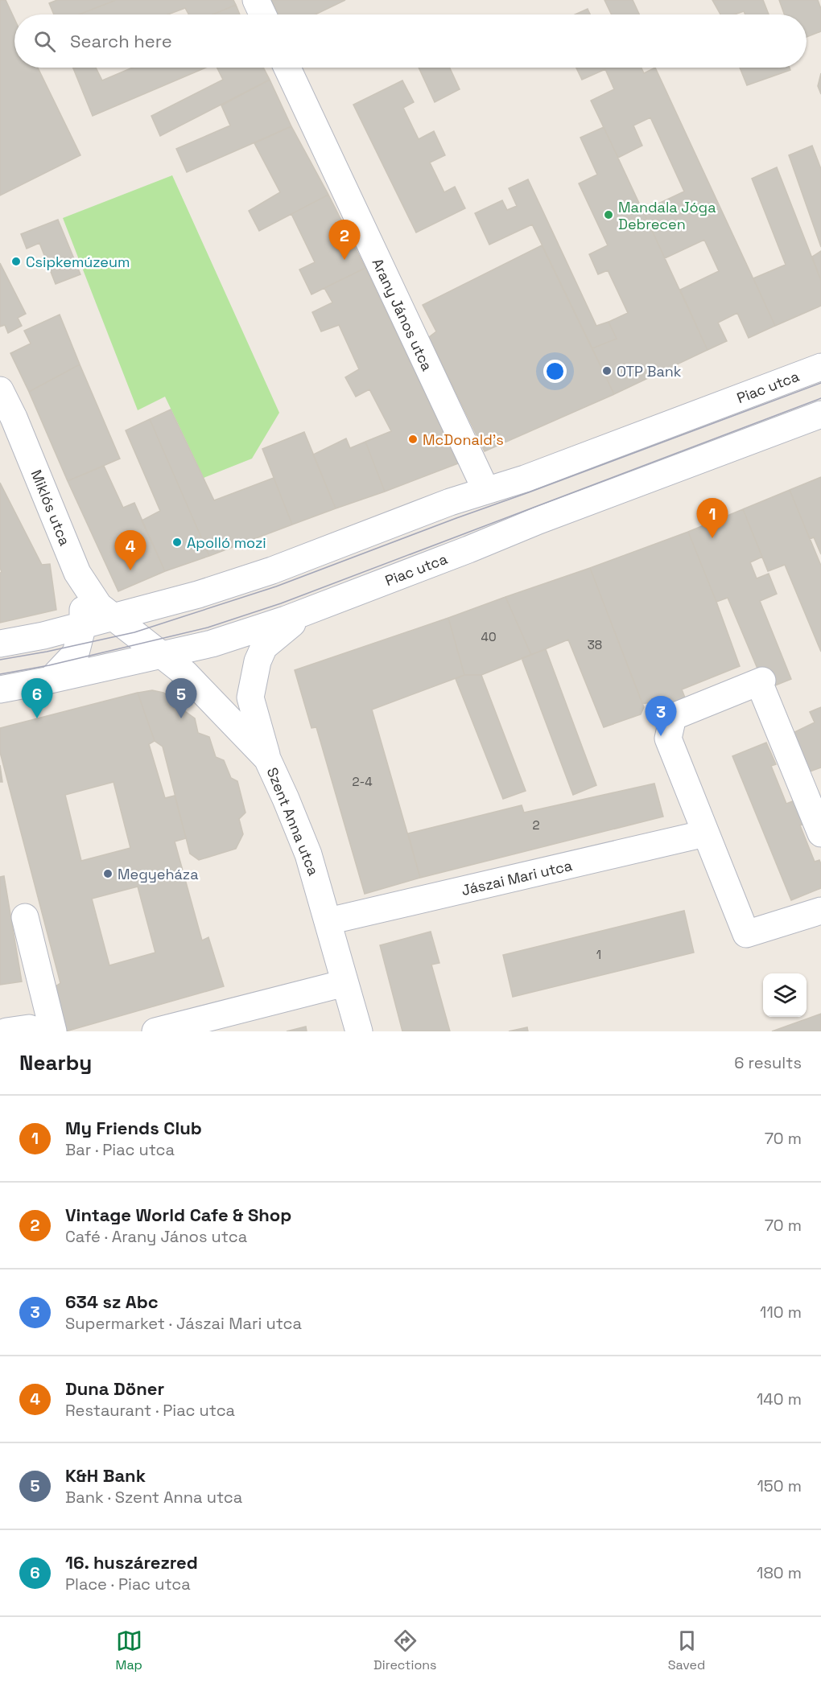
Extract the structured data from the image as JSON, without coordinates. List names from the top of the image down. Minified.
{"streets":{"street":["Arany János utca","Piac utca","Miklós utca","Szent Anna utca","Jászai Mari utca"]},"crossings":[["Arany János utca","Piac utca"],["Piac utca","Miklós utca"],["Piac utca","Szent Anna utca"],["Miklós utca","Szent Anna utca"],["Szent Anna utca","Jászai Mari utca"]],"places":["Mandala Jóga Debrecen","Csipkemúzeum","OTP Bank","McDonald's","Apolló mozi","Megyeháza"],"house_numbers":["40","38","2-4","2","1"],"page":{"search":"Search here","pins":["2","1","4","5","6","3"],"heading":["Nearby","6 results"],"list":[{"mark":"1","name":"My Friends Club","note":"Bar · Piac utca","value":"70 m"},{"mark":"2","name":"Vintage World Cafe & Shop","note":"Café · Arany János utca","value":"70 m"},{"mark":"3","name":"634 sz Abc","note":"Supermarket · Jászai Mari utca","value":"110 m"},{"mark":"4","name":"Duna Döner","note":"Restaurant · Piac utca","value":"140 m"},{"mark":"5","name":"K&H Bank","note":"Bank · Szent Anna utca","value":"150 m"},{"mark":"6","name":"16. huszárezred","note":"Place · Piac utca","value":"180 m"}],"nav":["Map","Directions","Saved"]}}
